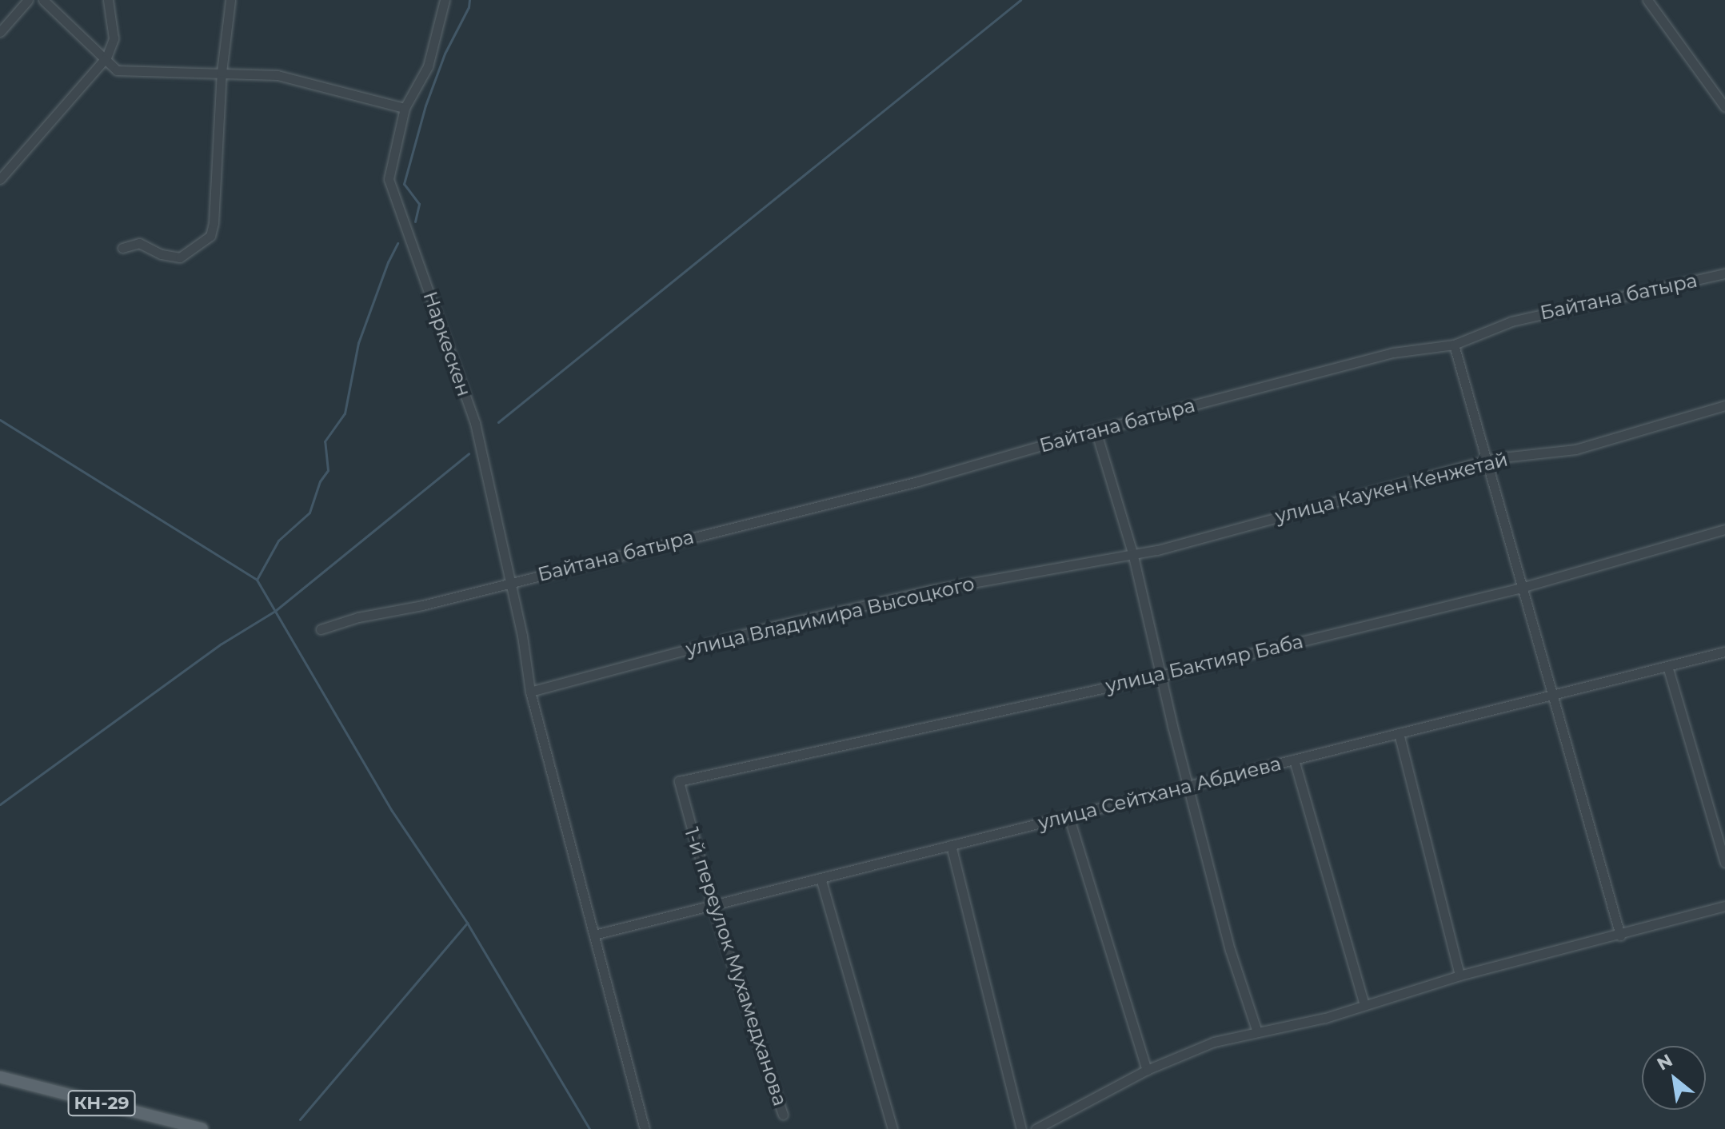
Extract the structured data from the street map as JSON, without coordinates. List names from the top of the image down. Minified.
{"streets":{"main road":["КН-29"],"street":["Байтана батыра","Наркескен","улица Каукен Кенжетай","улица Владимира Высоцкого","улица Бактияр Баба","улица Сейтхана Абдиева","1-й переулок Мухамедханова"]},"crossings":[["Байтана батыра","Наркескен"],["улица Каукен Кенжетай","улица Владимира Высоцкого"],["улица Бактияр Баба","1-й переулок Мухамедханова"],["улица Сейтхана Абдиева","1-й переулок Мухамедханова"]],"north":"top left"}
